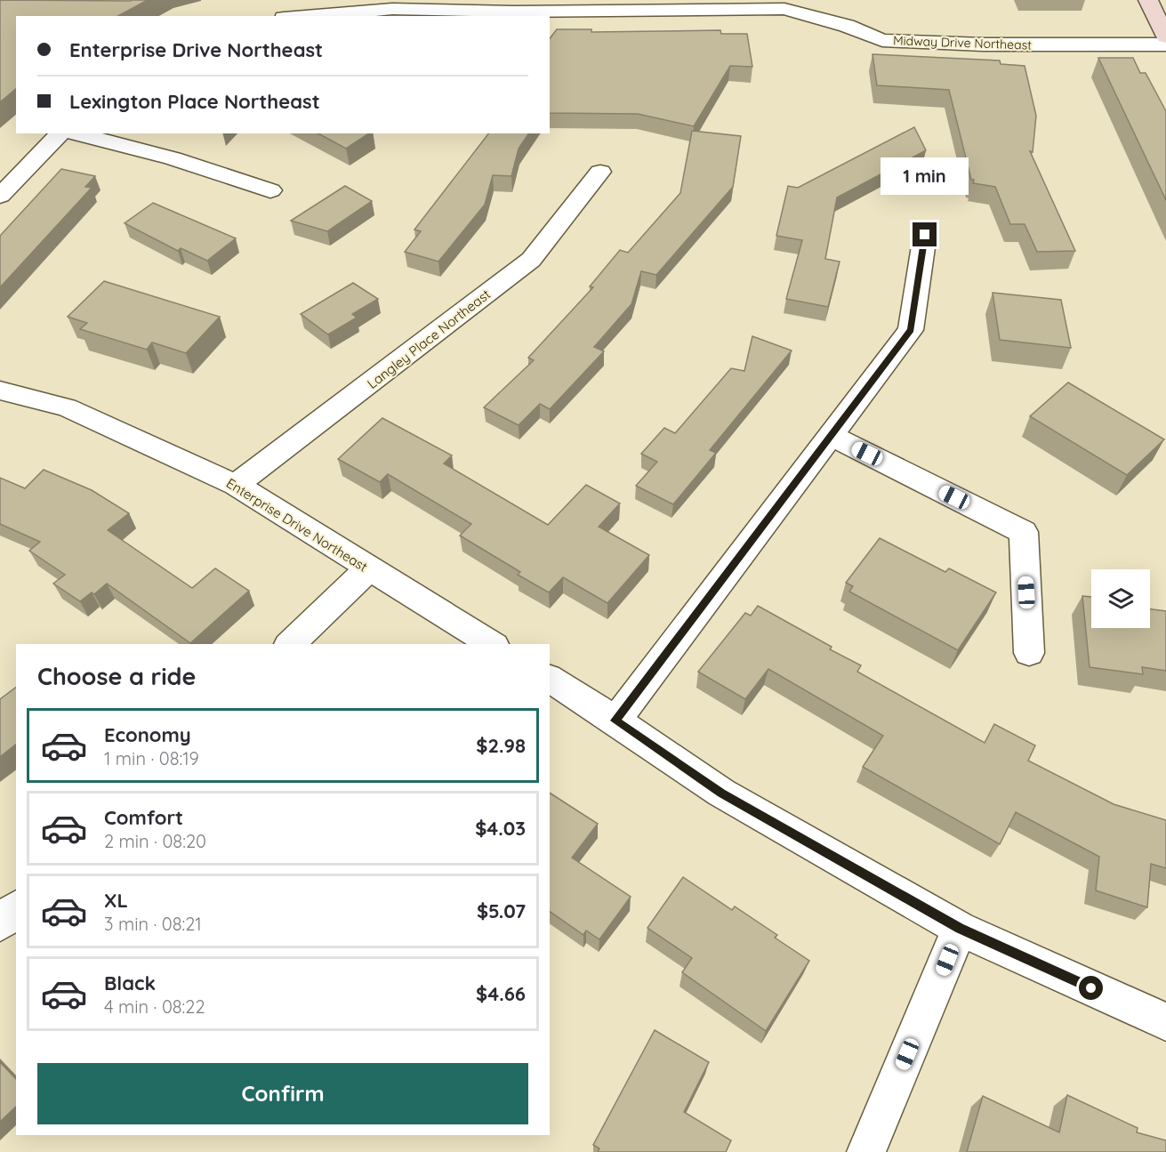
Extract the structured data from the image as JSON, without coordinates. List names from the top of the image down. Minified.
{"streets":{"street":["Midway Drive Northeast","Langley Place Northeast","Enterprise Drive Northeast"]},"crossings":[["Langley Place Northeast","Enterprise Drive Northeast"]],"page":{"banner":["Enterprise Drive Northeast","Lexington Place Northeast"],"bubble":"1 min","heading":"Choose a ride","list":[{"name":"Economy","note":"1 min · 08:19","value":"$2.98"},{"name":"Comfort","note":"2 min · 08:20","value":"$4.03"},{"name":"XL","note":"3 min · 08:21","value":"$5.07"},{"name":"Black","note":"4 min · 08:22","value":"$4.66"}],"buttons":"Confirm"}}
